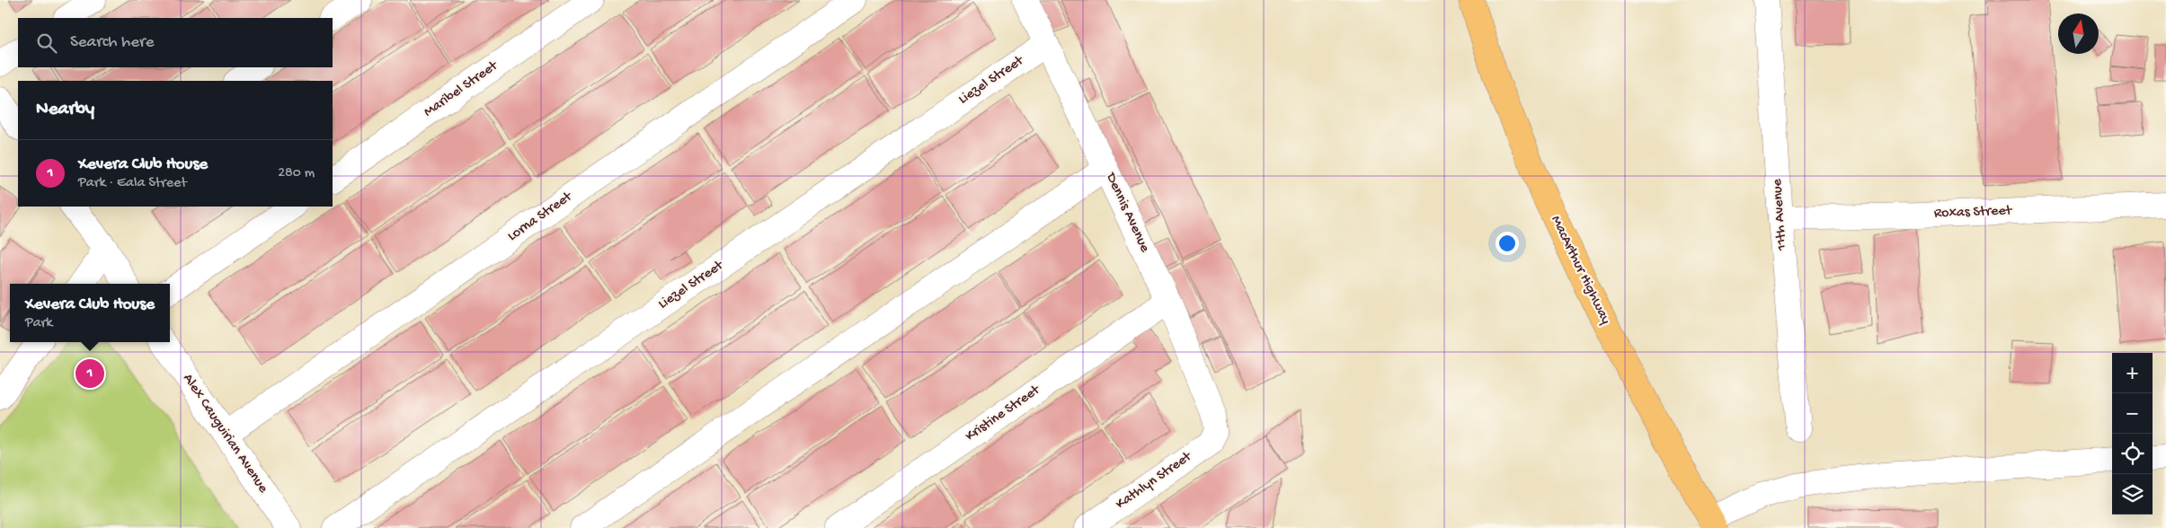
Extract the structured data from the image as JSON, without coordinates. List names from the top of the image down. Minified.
{"streets":{"highway":["MacArthur Highway"],"street":["Liezel Street","Maribel Street","Dennis Avenue","Roxas Street","11th Avenue","Lorna Street","Kristine Street","Alex Cauguirian Avenue","Kathlyn Street"]},"crossings":[["Liezel Street","Dennis Avenue"],["Dennis Avenue","Kristine Street"],["Dennis Avenue","Kathlyn Street"],["Roxas Street","11th Avenue"],["Lorna Street","Alex Cauguirian Avenue"]],"north":"top","page":{"search":"Search here","heading":"Nearby","list":[{"mark":"1","name":"Xevera Club House","note":"Park · Eala Street","value":"280 m"}],"popup":["Xevera Club House","Park"],"map_buttons":["+","−"],"pins":"1"}}
